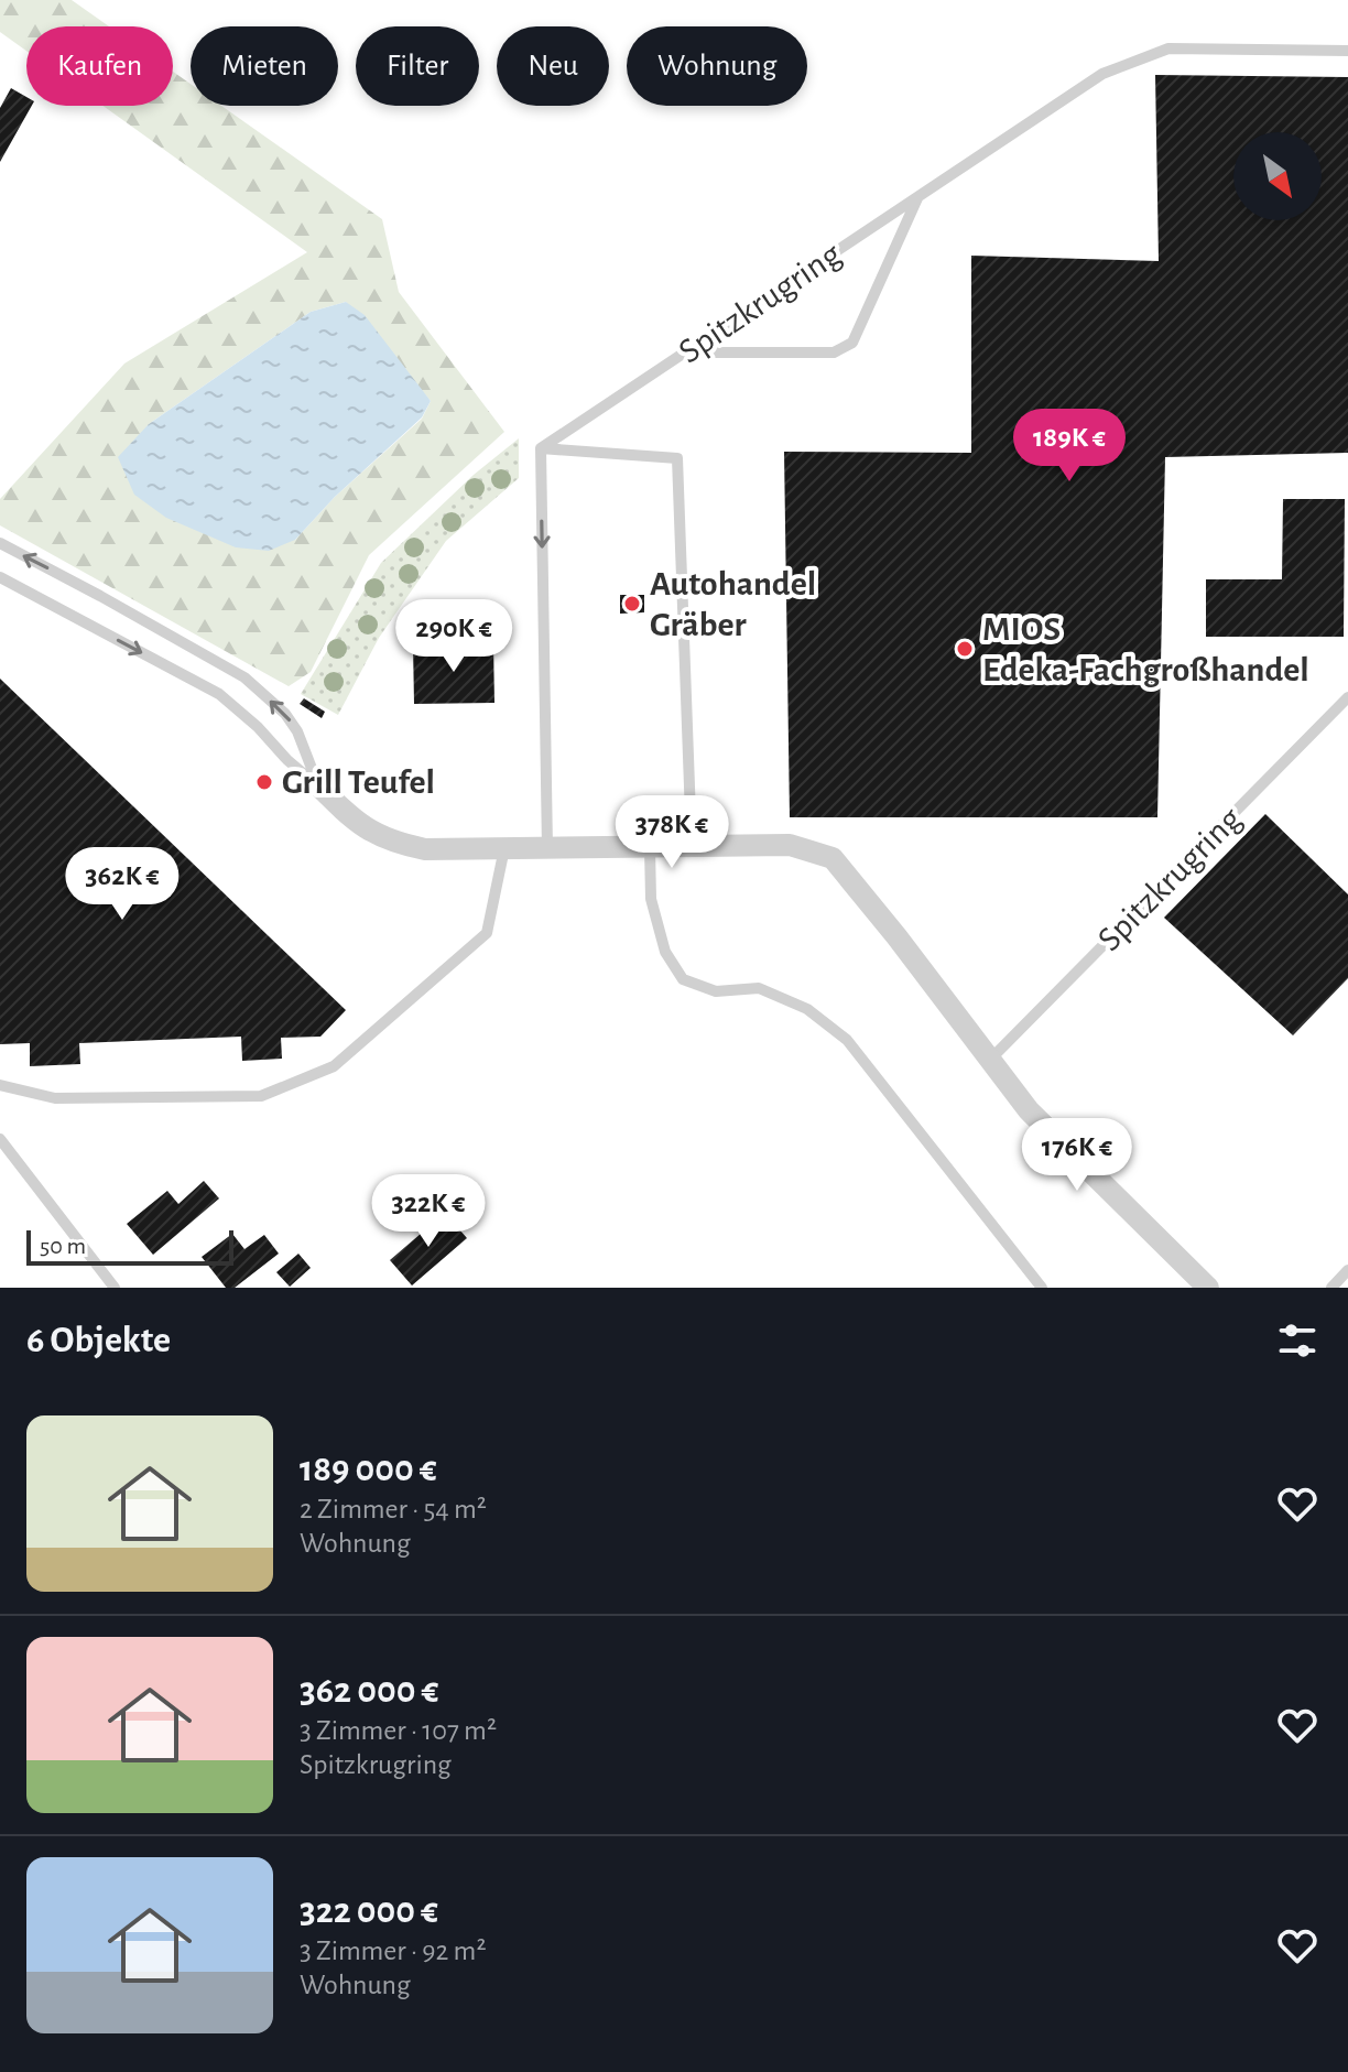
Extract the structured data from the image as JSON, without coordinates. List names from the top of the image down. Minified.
{"streets":{"lane":["Spitzkrugring"]},"places":["Autohandel Gräber","MIOS Edeka-Fachgroßhandel","Grill Teufel"],"scale_bar":"50 m","north":"bottom right","page":{"chip":["Kaufen","Mieten","Filter","Neu","Wohnung"],"price":["189K €","290K €","378K €","362K €","176K €","322K €"],"scale":"50 m","heading":"6 Objekte","list":[{"name":"189 000 €","note":"2 Zimmer · 54 m² · Wohnung"},{"name":"362 000 €","note":"3 Zimmer · 107 m² · Spitzkrugring"},{"name":"322 000 €","note":"3 Zimmer · 92 m² · Wohnung"}]}}
